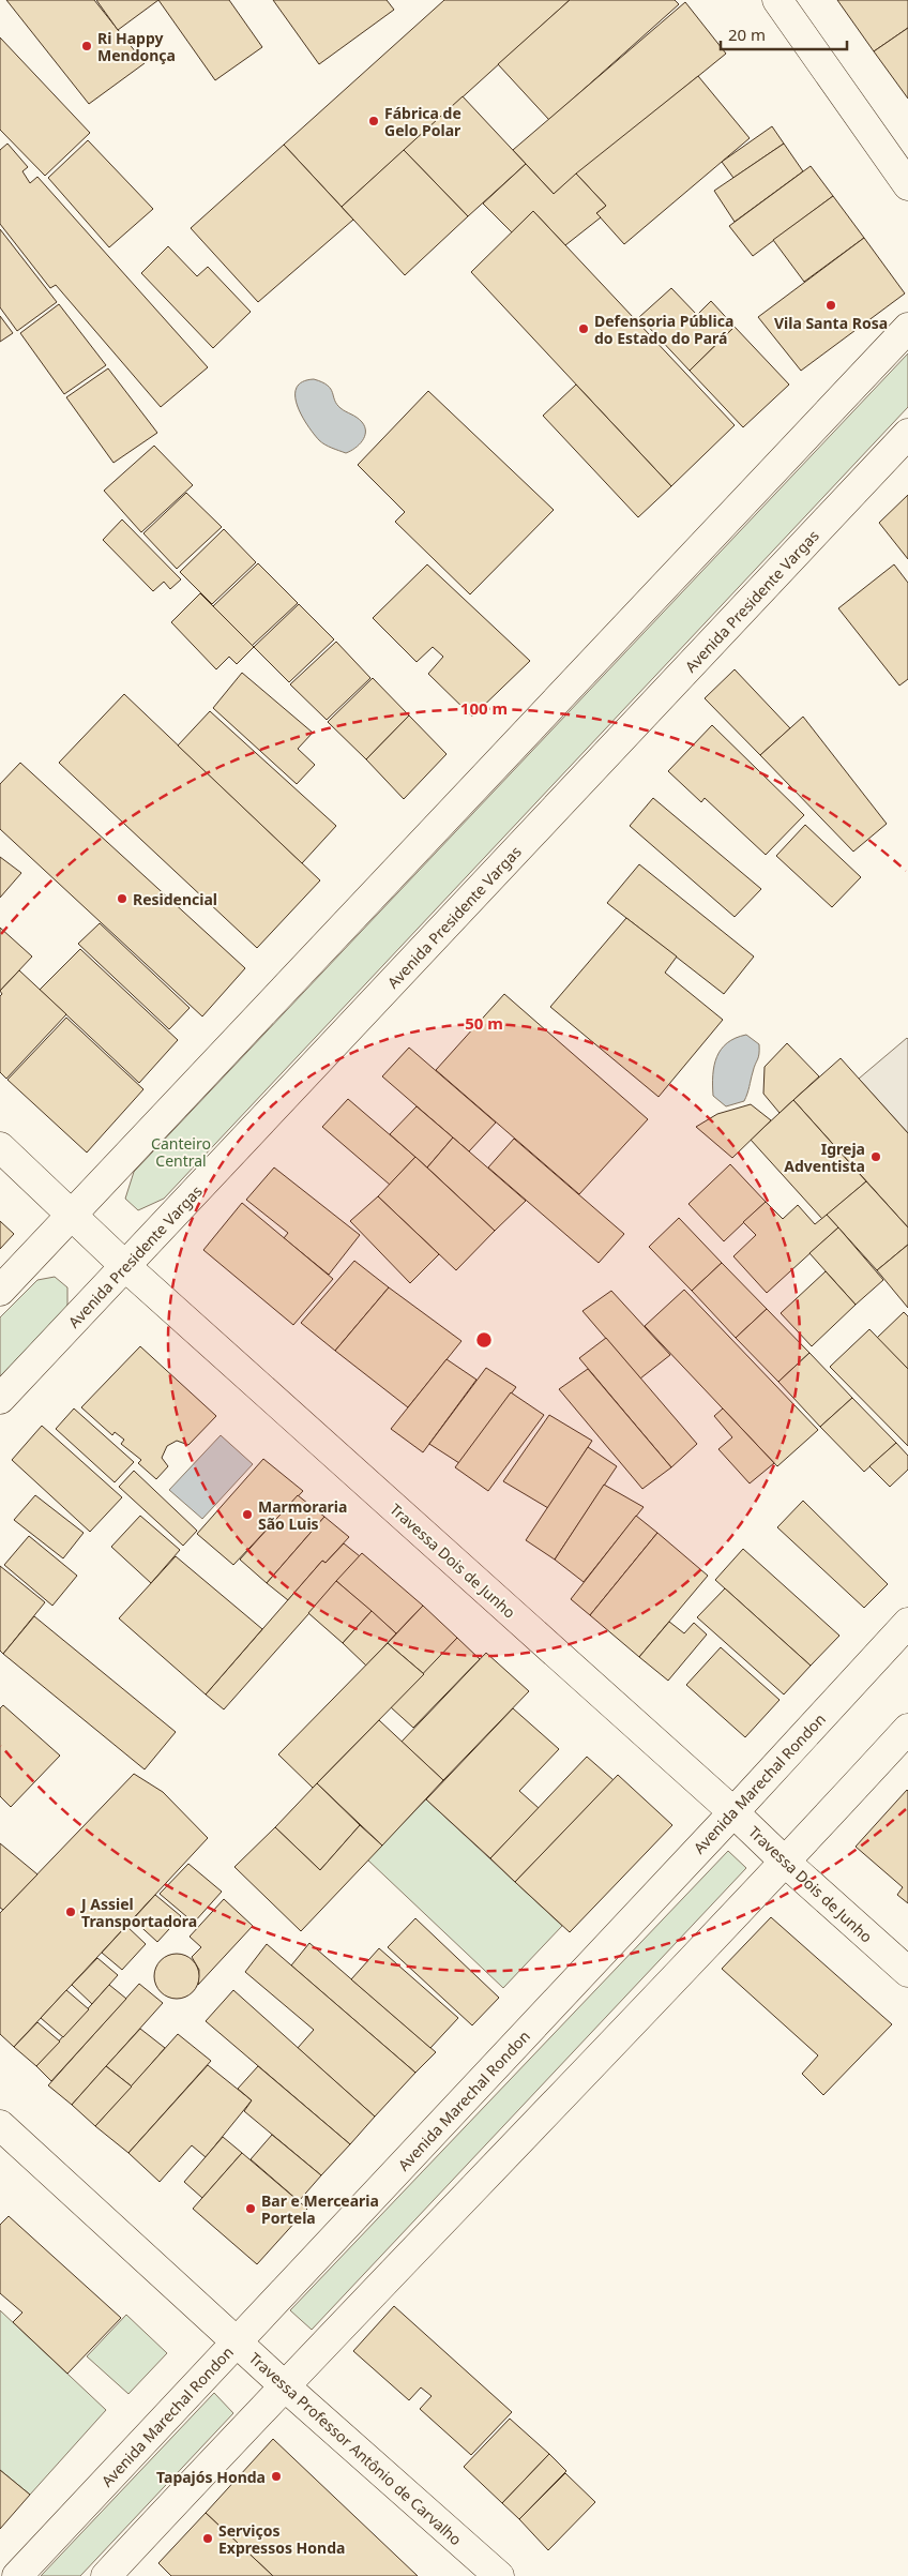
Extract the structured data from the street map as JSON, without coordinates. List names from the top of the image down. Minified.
{"streets":{"street":["Avenida Presidente Vargas","Travessa Dois de Junho","Avenida Marechal Rondon","Travessa Professor Antônio de Carvalho"]},"crossings":[["Avenida Presidente Vargas","Travessa Dois de Junho"],["Travessa Dois de Junho","Avenida Marechal Rondon"],["Avenida Marechal Rondon","Travessa Professor Antônio de Carvalho"]],"parks":["Canteiro Central"],"places":["Ri Happy Mendonça","Fábrica de Gelo Polar","Vila Santa Rosa","Defensoria Pública do Estado do Pará","Residencial","Igreja Adventista","Marmoraria São Luis","J Assiel Transportadora","Bar e Mercearia Portela","Tapajós Honda","Serviços Expressos Honda"],"scale_bar":"20 m","rings":["100 m","50 m"]}
